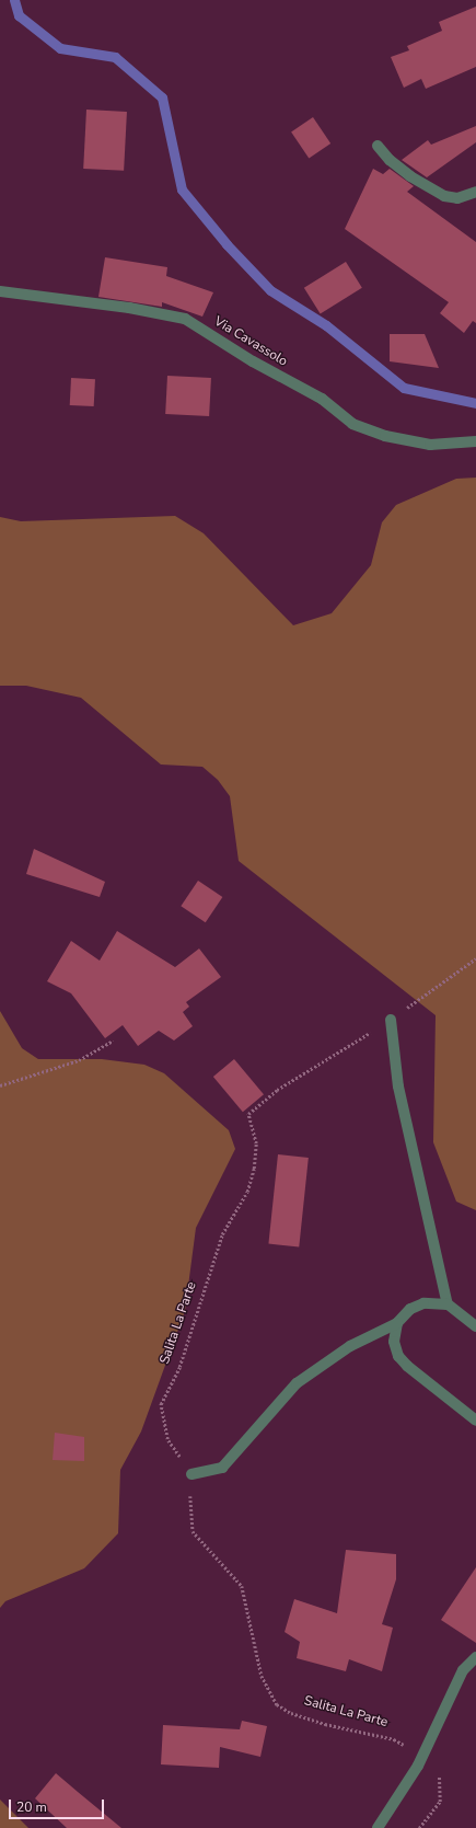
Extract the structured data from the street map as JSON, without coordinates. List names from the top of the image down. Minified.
{"streets":{"street":["Via Cavassolo"],"path":["Salita La Parte"]},"scale_bar":"20 m"}
